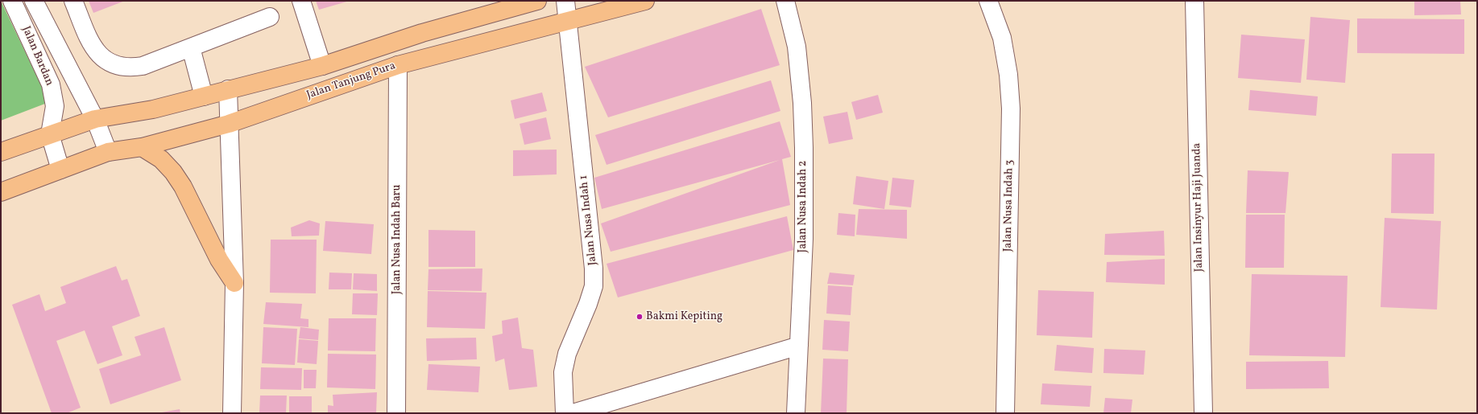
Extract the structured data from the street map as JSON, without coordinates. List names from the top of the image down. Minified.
{"streets":{"highway":["Jalan Tanjung Pura"],"street":["Jalan Bardan","Jalan Nusa Indah 3","Jalan Nusa Indah 2","Jalan Insinyur Haji Juanda","Jalan Nusa Indah 1","Jalan Nusa Indah Baru"]},"crossings":[["Jalan Bardan","Jalan Tanjung Pura"],["Jalan Tanjung Pura","Jalan Nusa Indah 1"],["Jalan Tanjung Pura","Jalan Nusa Indah Baru"]],"places":["Bakmi Kepiting"]}
